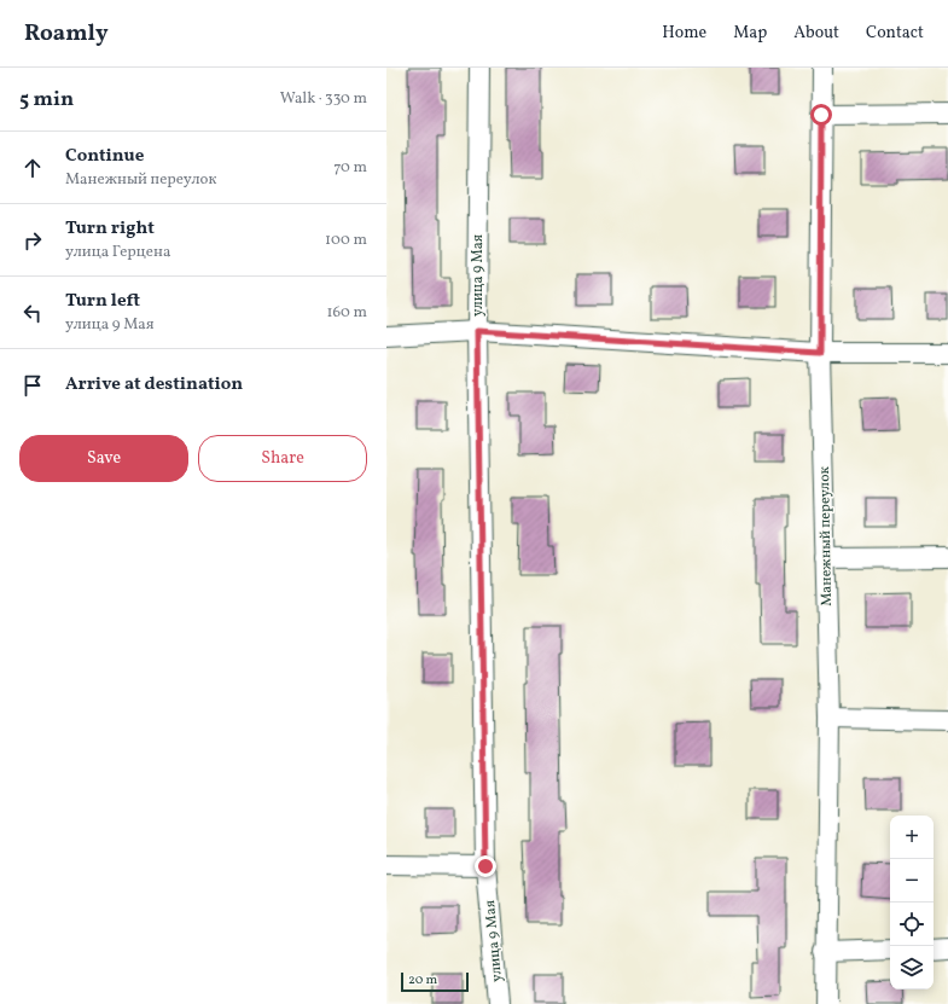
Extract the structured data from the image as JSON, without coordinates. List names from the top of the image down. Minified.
{"streets":{"street":["улица 9 Мая","Манежный переулок"]},"scale_bar":"20 m","page":{"header":"Roamly","nav":["Home","Map","About","Contact"],"heading":["5 min","Walk · 330 m"],"list":[["Continue","Манежный переулок","70 m"],["Turn right","улица Герцена","100 m"],["Turn left","улица 9 Мая","160 m"],"Arrive at destination"],"buttons":["Save","Share"],"map_buttons":["+","−"],"scale":"20 m"}}
